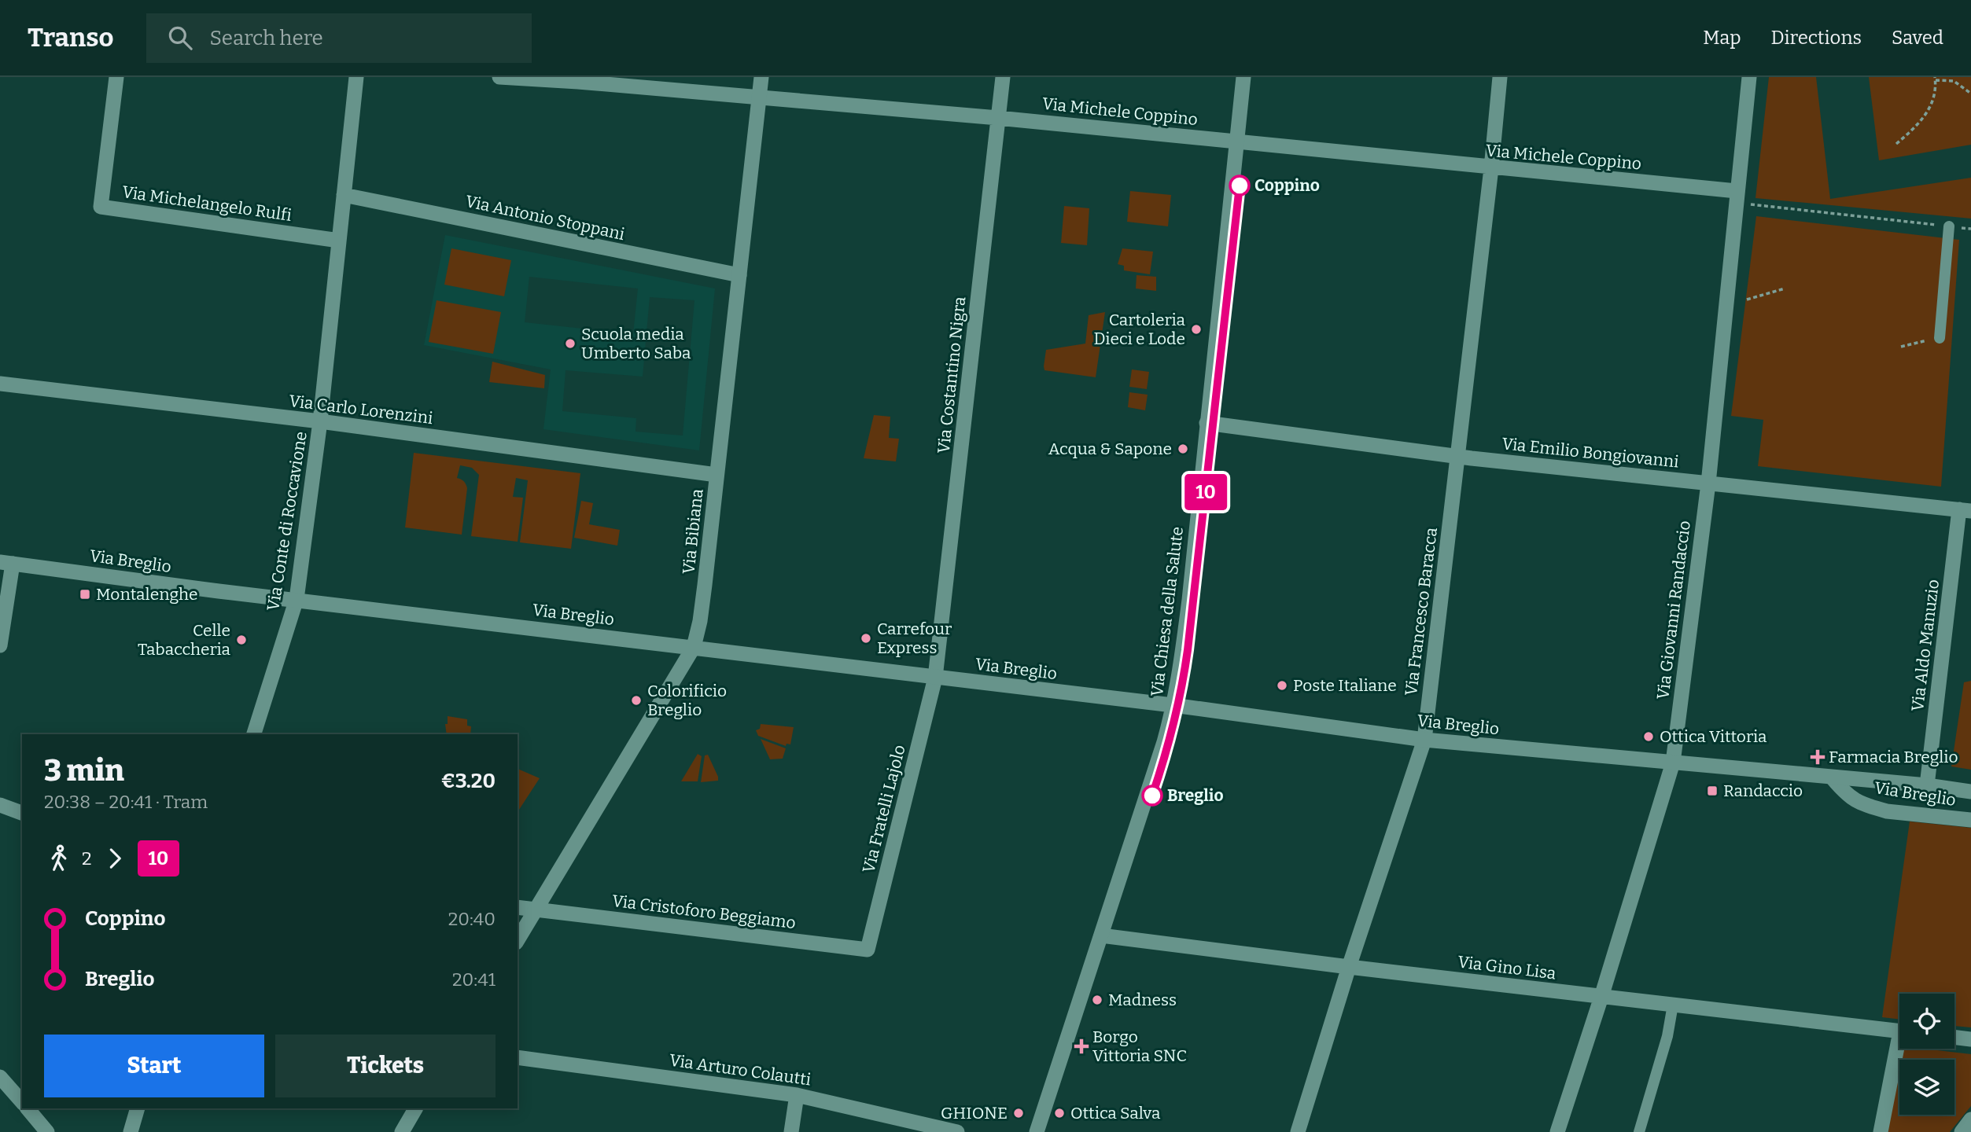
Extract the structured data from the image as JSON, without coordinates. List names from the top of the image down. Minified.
{"streets":{"street":["Via Michele Coppino","Via Michelangelo Rulfi","Via Antonio Stoppani","Via Costantino Nigra","Via Carlo Lorenzini","Via Emilio Bongiovanni","Via Conte di Roccavione","Via Bibiana","Via Breglio","Via Giovanni Randaccio","Via Chiesa della Salute","Via Francesco Baracca","Via Aldo Manuzio","Via Fratelli Lajolo","Via Cristoforo Beggiamo","Via Gino Lisa","Via Arturo Colautti"]},"crossings":[["Via Michele Coppino","Via Costantino Nigra"],["Via Michele Coppino","Via Bibiana"],["Via Michele Coppino","Via Giovanni Randaccio"],["Via Michele Coppino","Via Chiesa della Salute"],["Via Michele Coppino","Via Francesco Baracca"],["Via Michelangelo Rulfi","Via Conte di Roccavione"],["Via Antonio Stoppani","Via Conte di Roccavione"],["Via Antonio Stoppani","Via Bibiana"],["Via Costantino Nigra","Via Breglio"],["Via Costantino Nigra","Via Fratelli Lajolo"],["Via Carlo Lorenzini","Via Conte di Roccavione"],["Via Carlo Lorenzini","Via Bibiana"],["Via Emilio Bongiovanni","Via Giovanni Randaccio"],["Via Emilio Bongiovanni","Via Chiesa della Salute"],["Via Emilio Bongiovanni","Via Francesco Baracca"],["Via Emilio Bongiovanni","Via Aldo Manuzio"],["Via Conte di Roccavione","Via Breglio"],["Via Bibiana","Via Breglio"],["Via Bibiana","Via Cristoforo Beggiamo"],["Via Breglio","Via Giovanni Randaccio"],["Via Breglio","Via Chiesa della Salute"],["Via Breglio","Via Francesco Baracca"],["Via Breglio","Via Aldo Manuzio"],["Via Breglio","Via Fratelli Lajolo"],["Via Giovanni Randaccio","Via Gino Lisa"],["Via Chiesa della Salute","Via Gino Lisa"],["Via Francesco Baracca","Via Gino Lisa"],["Via Fratelli Lajolo","Via Cristoforo Beggiamo"]],"places":{"other":["Coppino","Cartoleria Dieci e Lode","Scuola media Umberto Saba","Acqua & Sapone","Carrefour Express","Celle Tabaccheria","Poste Italiane","Colorificio Breglio","Ottica Vittoria","Breglio","Madness","GHIONE","Ottica Salva"],"transit":["Montalenghe","Randaccio"],"health":["Farmacia Breglio","Borgo Vittoria SNC"]},"lines":["tram line 10"],"page":{"header":"Transo","search":"Search here","nav":["Map","Directions","Saved"],"on_map":"10","heading":["3 min","20:38 – 20:41 · Tram","€3.20"],"legs":["2","10"],"list":[{"name":"Coppino","value":"20:40"},{"name":"Breglio","value":"20:41"}],"buttons":["Start","Tickets"]}}
